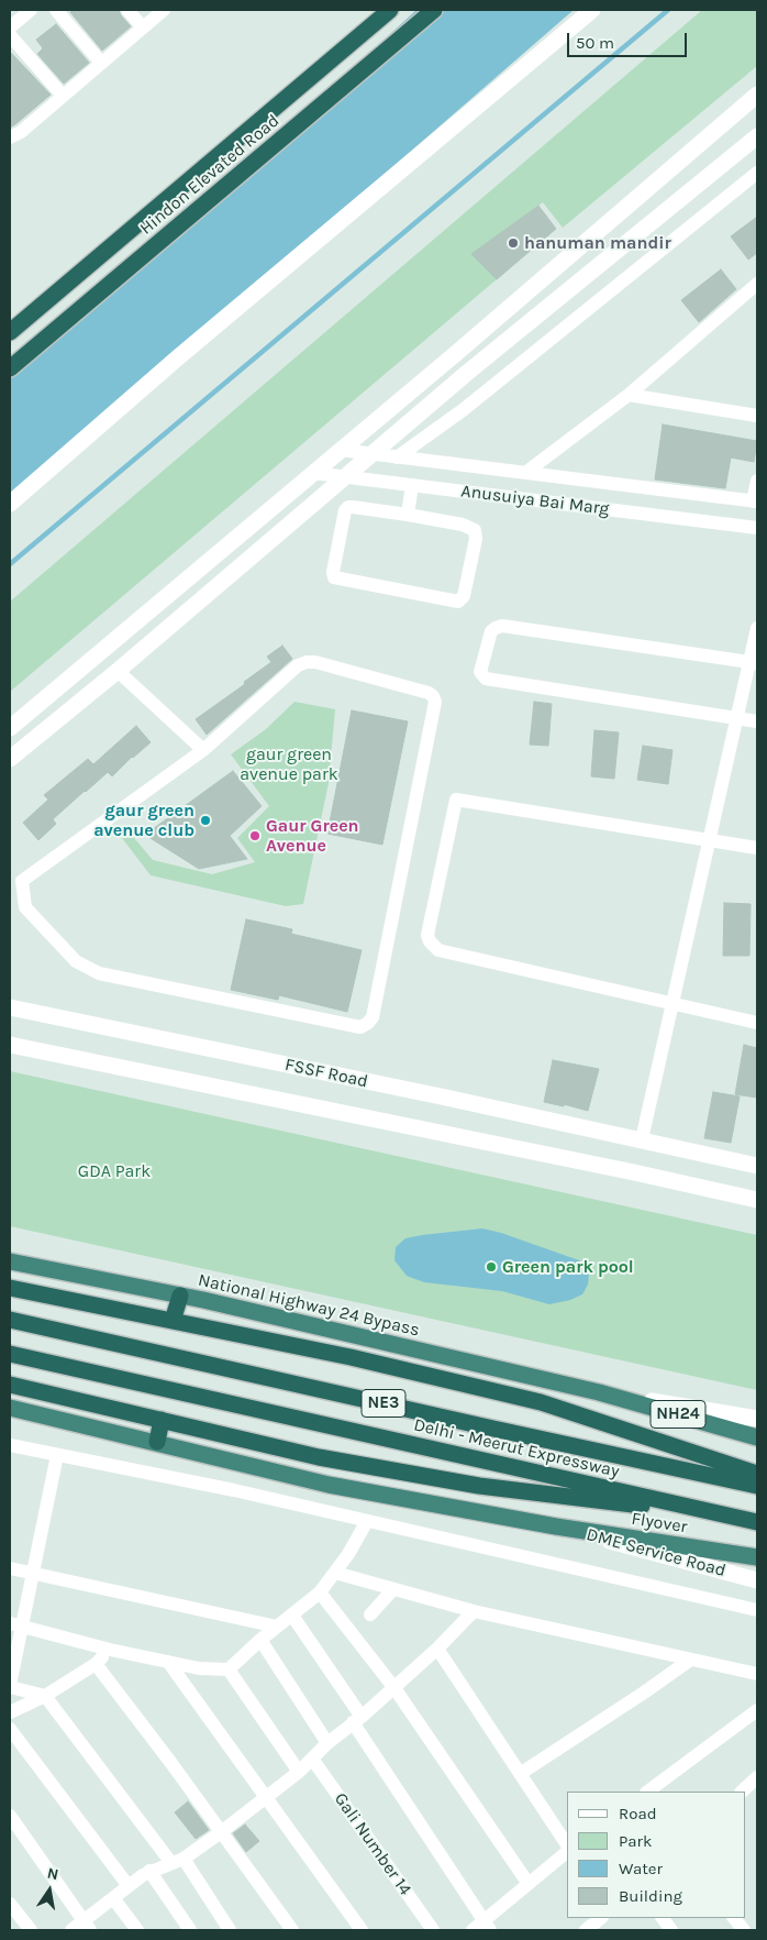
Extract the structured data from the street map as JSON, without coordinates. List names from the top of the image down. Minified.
{"streets":{"highway":["Hindon Elevated Road","National Highway 24 Bypass","NE3","NH24","Delhi - Meerut Expressway","Flyover"],"street":["Anusuiya Bai Marg","FSSF Road","DME Service Road","Gali Number 14"]},"crossings":[["National Highway 24 Bypass","NH24"],["Flyover","DME Service Road"]],"parks":["gaur green avenue park","GDA Park"],"places":["hanuman mandir","gaur green avenue club","Gaur Green Avenue","Green park pool"],"legend":["Road","Park","Water","Building"],"scale_bar":"50 m","north":"top"}
